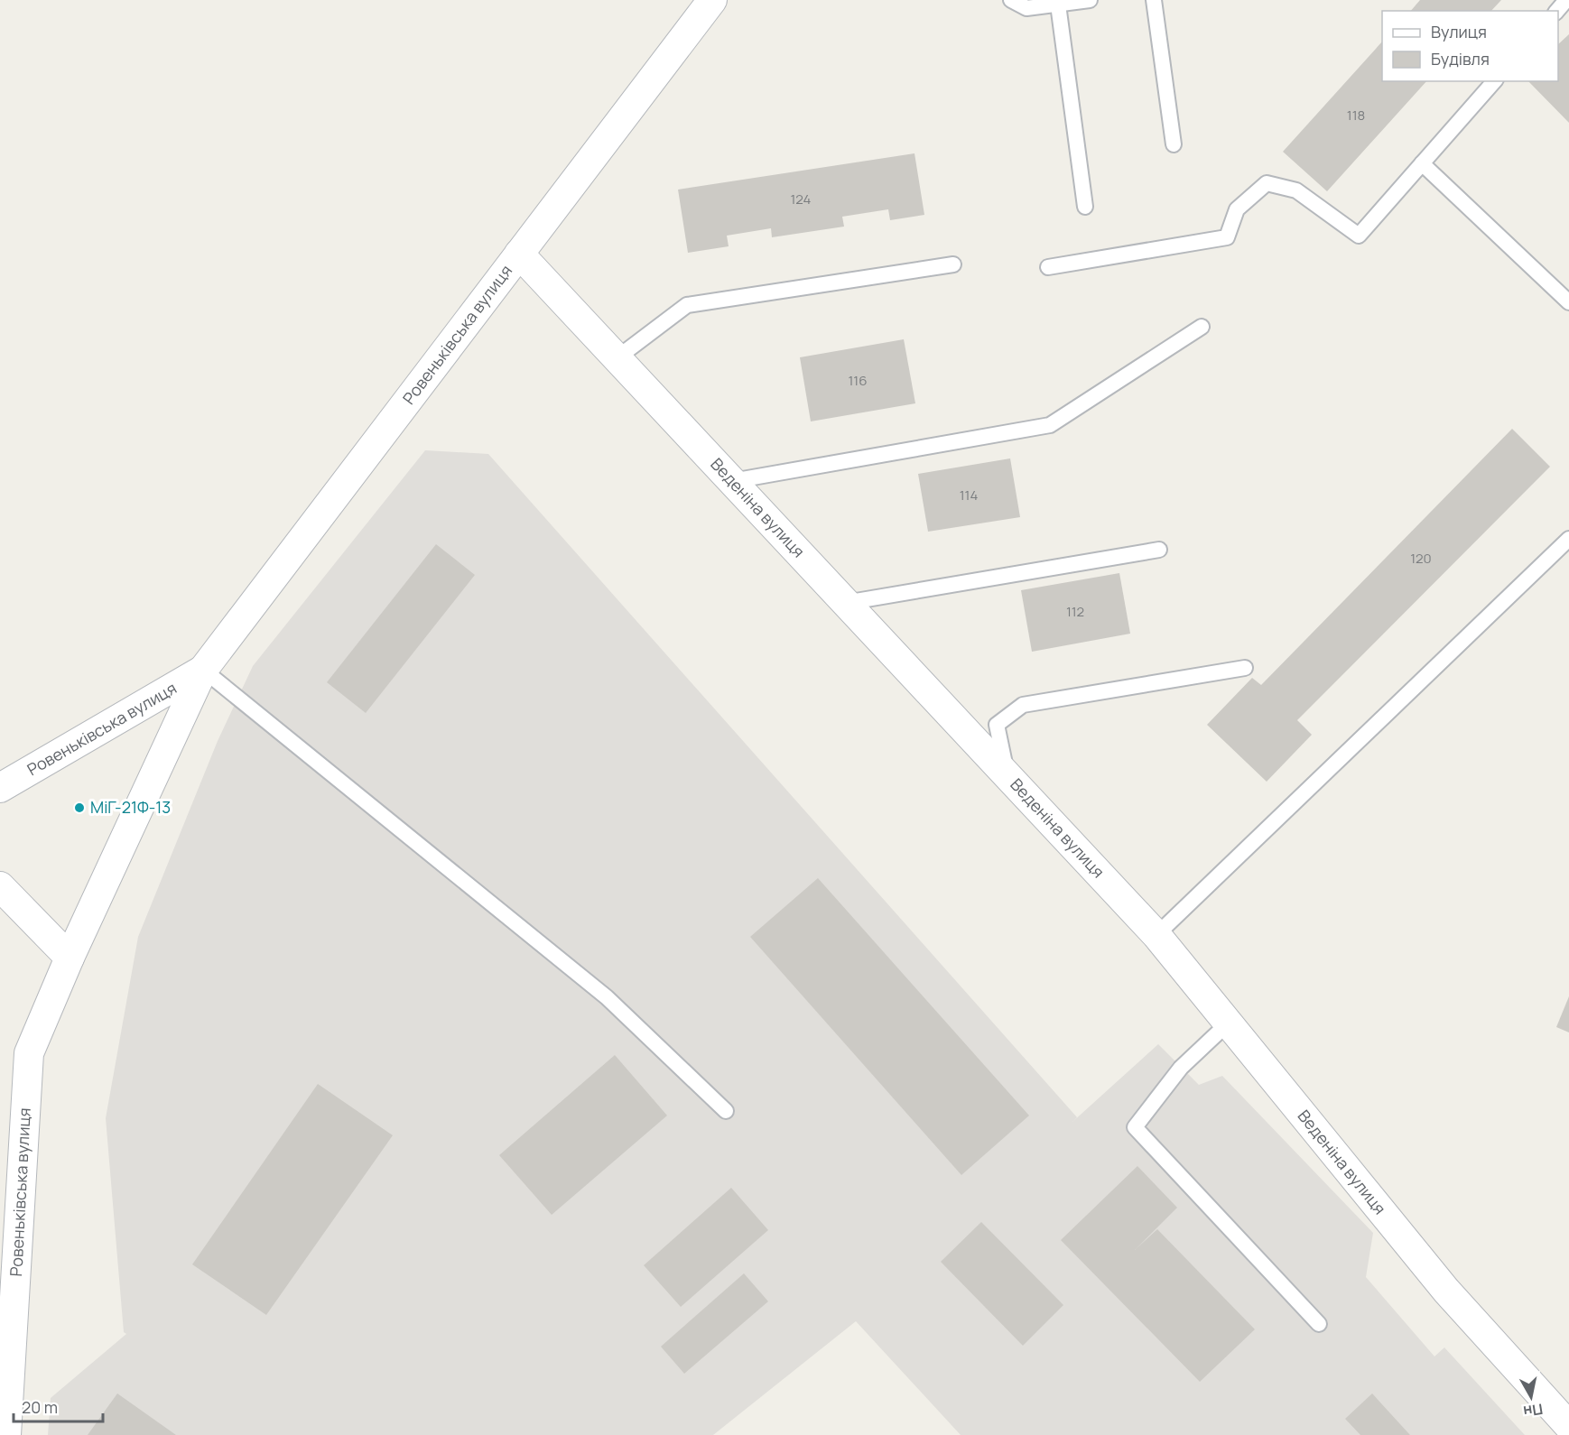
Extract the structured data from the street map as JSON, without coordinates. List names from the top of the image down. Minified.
{"streets":{"street":["Ровеньківська вулиця","Веденіна вулиця"]},"crossings":[["Ровеньківська вулиця","Веденіна вулиця"]],"places":["МіГ-21Ф-13"],"house_numbers":["118","124","116","114","120","112"],"legend":["Вулиця","Будівля"],"scale_bar":"20 m","north":"bottom"}
